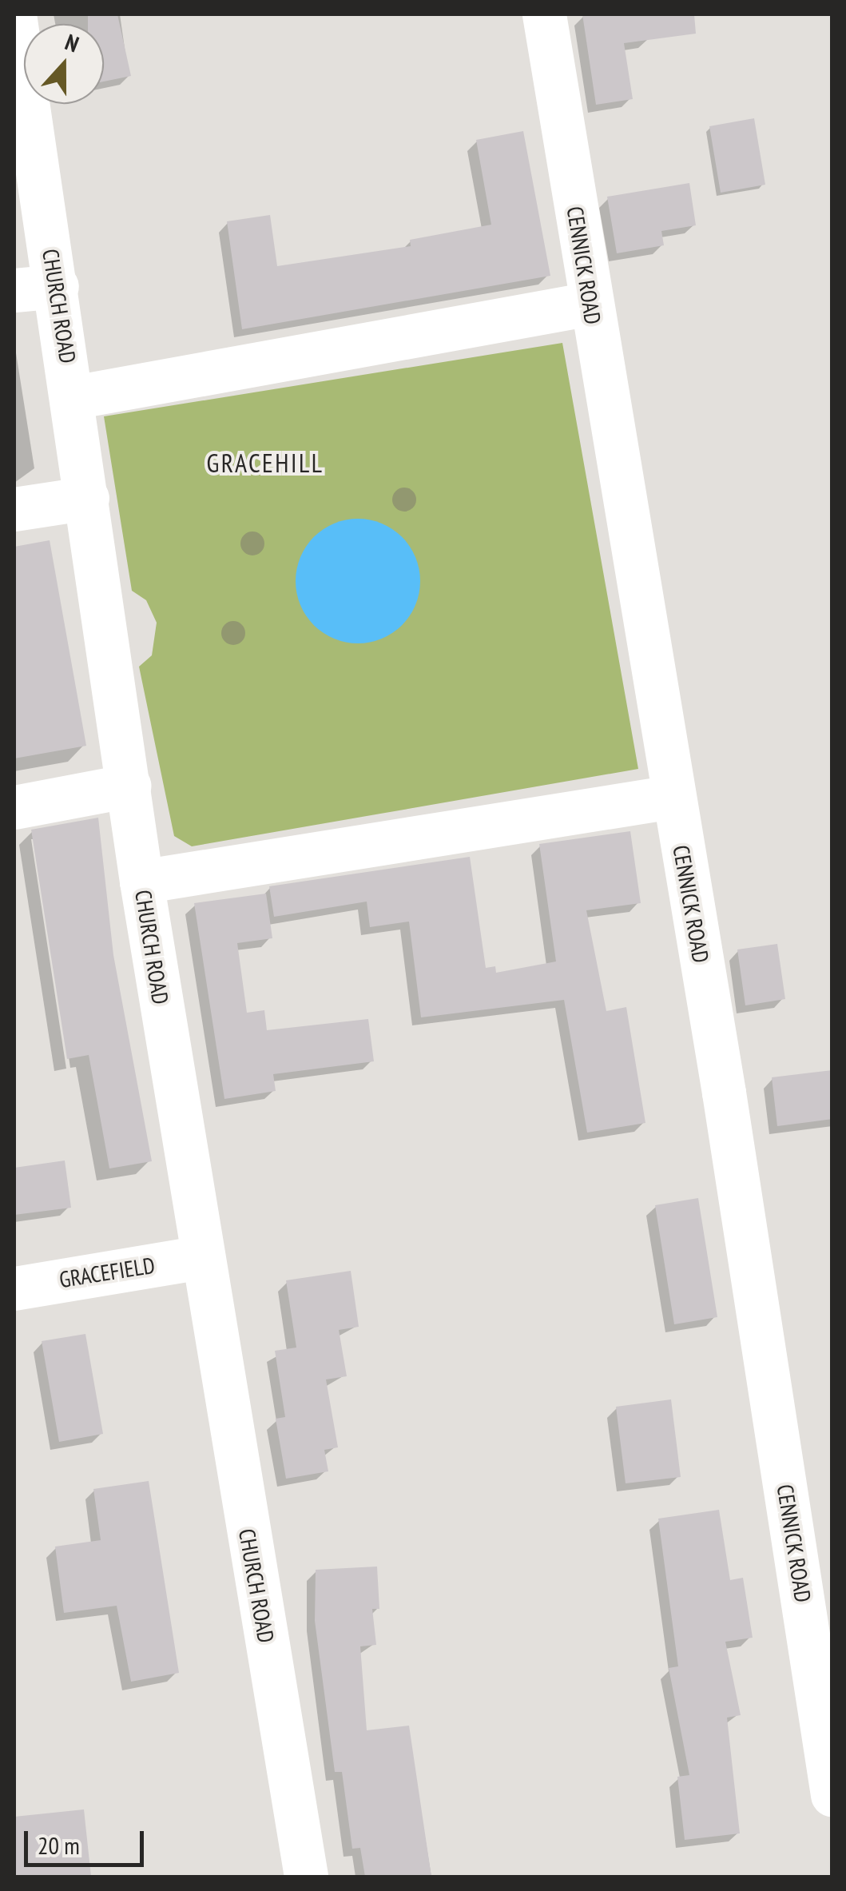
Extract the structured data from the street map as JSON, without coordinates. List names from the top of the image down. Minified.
{"streets":{"street":["CENNICK ROAD","CHURCH ROAD","GRACEFIELD"]},"crossings":[["CHURCH ROAD","GRACEFIELD"]],"districts":["GRACEHILL"],"scale_bar":"20 m","north":"top"}
